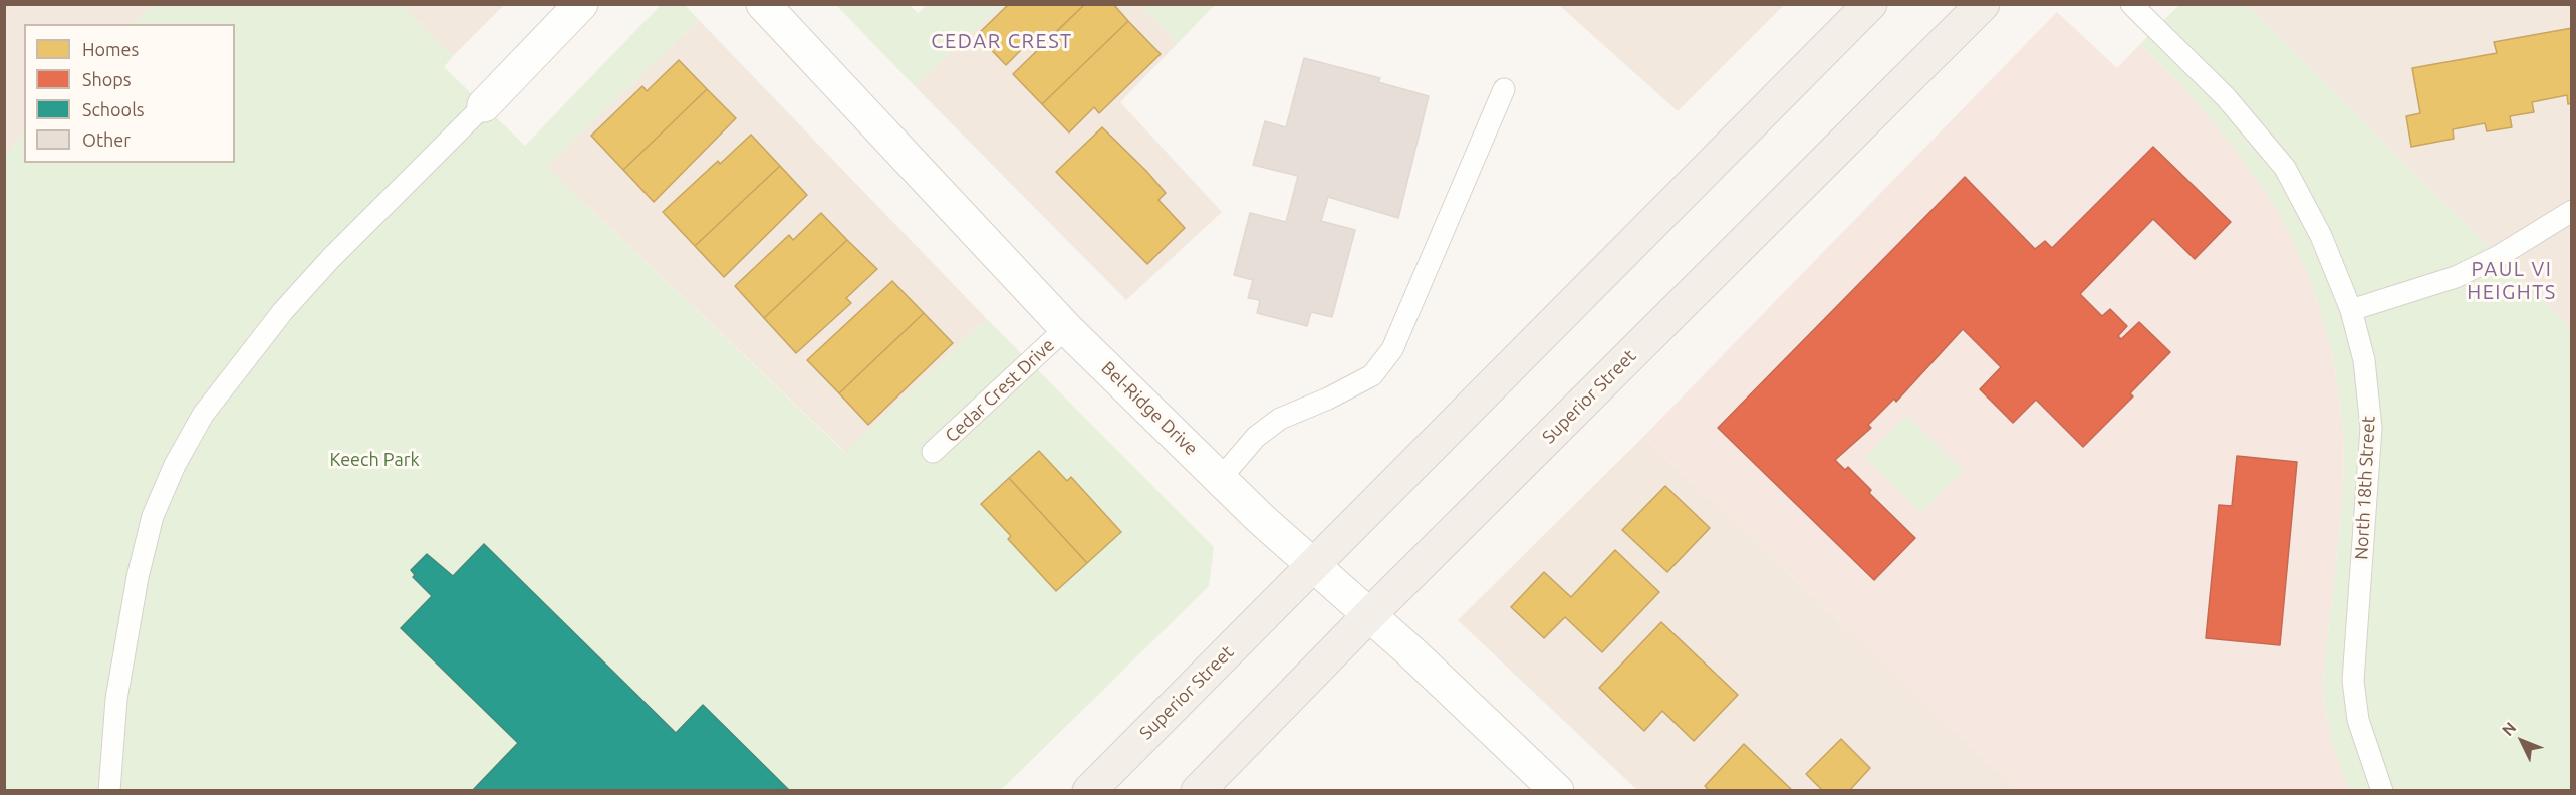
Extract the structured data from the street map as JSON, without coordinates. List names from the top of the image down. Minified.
{"streets":{"main road":["Superior Street"],"street":["Bel-Ridge Drive"],"lane":["Cedar Crest Drive","North 18th Street"]},"crossings":[["Cedar Crest Drive","Bel-Ridge Drive"],["Superior Street","Bel-Ridge Drive"]],"districts":["CEDAR CREST","PAUL VI HEIGHTS"],"parks":["Keech Park"],"legend":["Homes","Shops","Schools","Other"],"north":"top left"}
